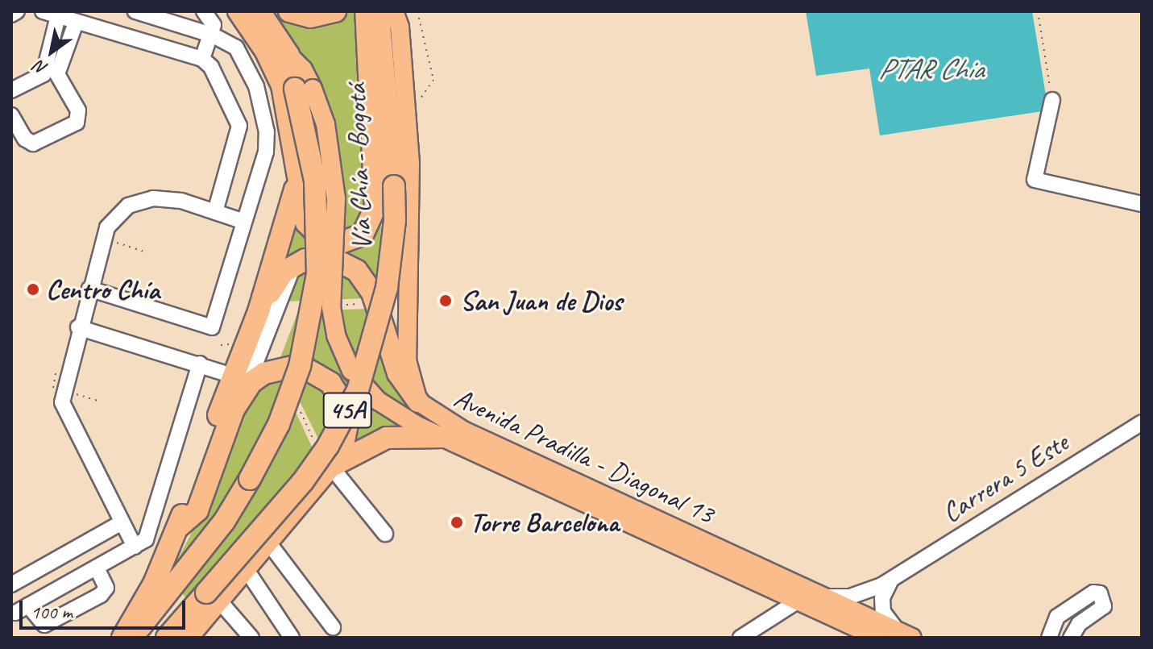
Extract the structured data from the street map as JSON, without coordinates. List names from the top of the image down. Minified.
{"streets":{"highway":["Vía Chía - Bogotá","45A"],"main road":["Avenida Pradilla - Diagonal 13"],"street":["Carrera 5 Este"]},"crossings":[["45A","Avenida Pradilla - Diagonal 13"],["Avenida Pradilla - Diagonal 13","Carrera 5 Este"]],"water":["PTAR Chia"],"places":["Centro Chía","San Juan de Dios","Torre Barcelona"],"scale_bar":"100 m","north":"bottom left"}
